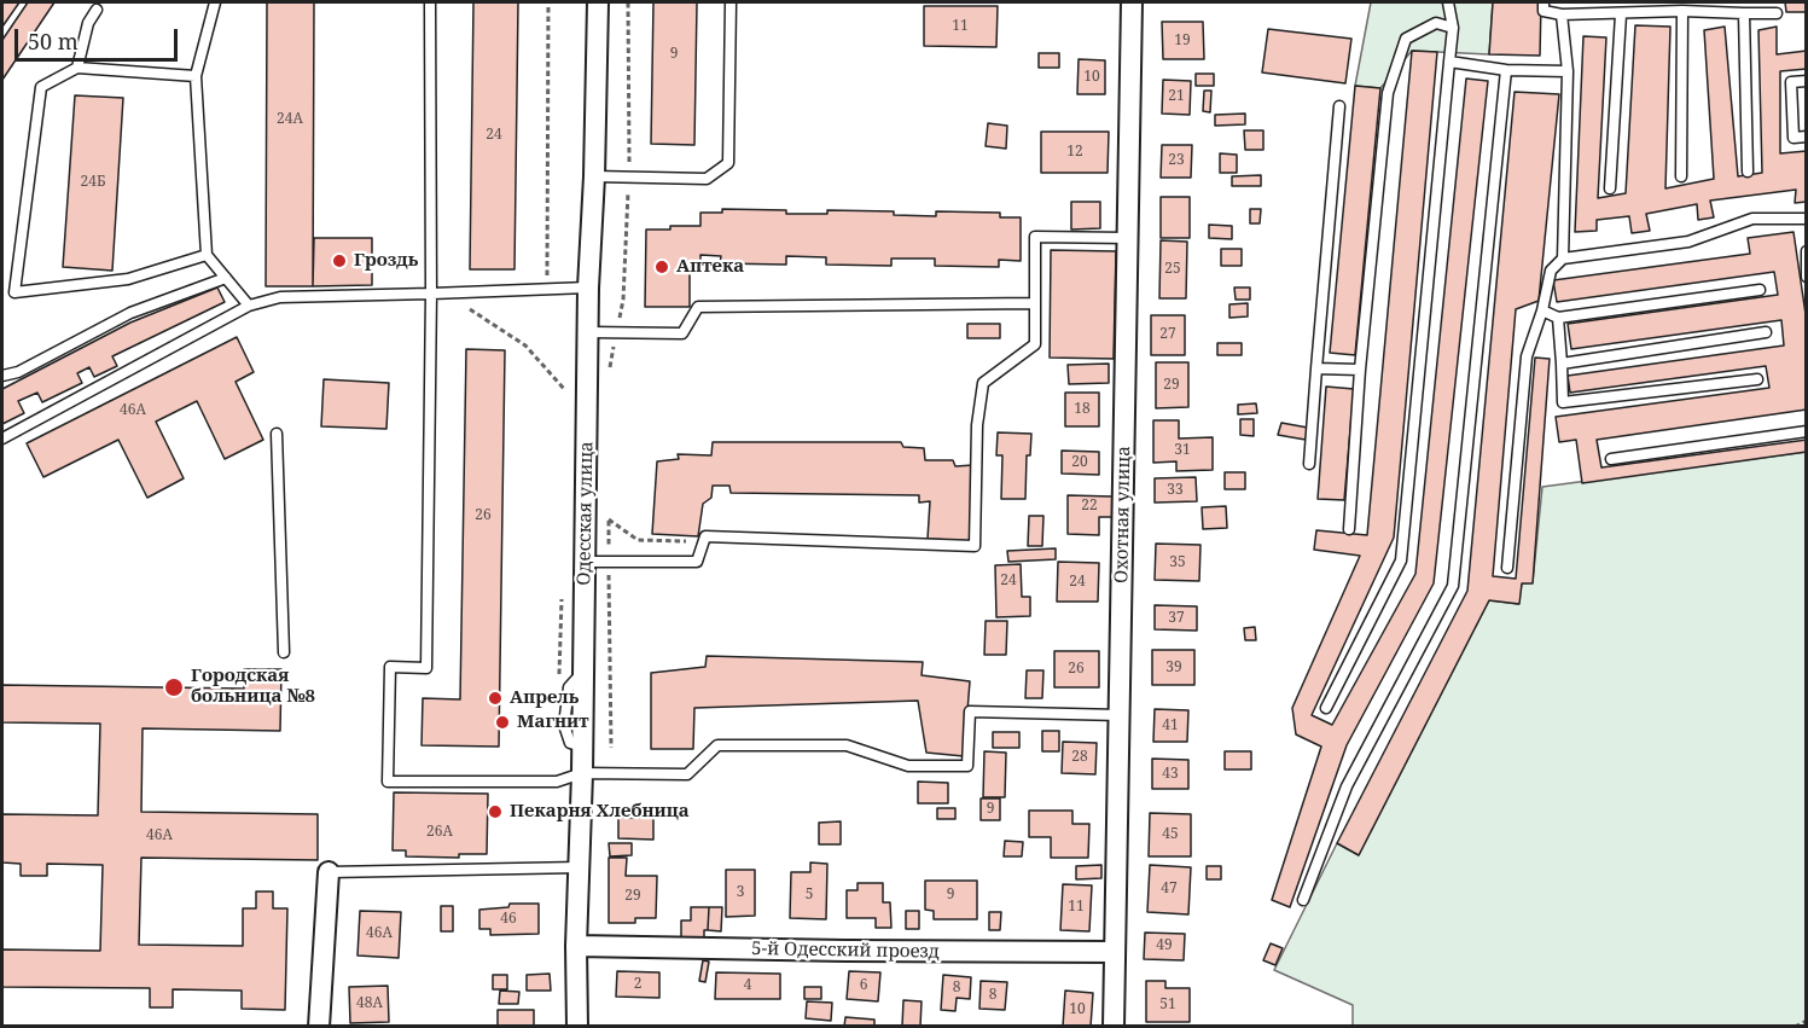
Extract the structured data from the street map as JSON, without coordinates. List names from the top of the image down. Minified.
{"streets":{"street":["Одесская улица","Охотная улица","5-й Одесский проезд"]},"crossings":[["Одесская улица","5-й Одесский проезд"],["Охотная улица","5-й Одесский проезд"]],"places":["Гроздь","Аптека","Городская больница №8","Апрель","Магнит","Пекарня Хлебница"],"house_numbers":["11","19","9","10","21","24А","24","12","23","24Б","25","27","29","18","46А","31","20","33","22","26","35","24","24","37","39","26","41","28","43","9","26А","45","46А","47","3","5","9","29","11","46","46А","49","2","4","6","8","8","48А","51","10"],"scale_bar":"50 m"}
